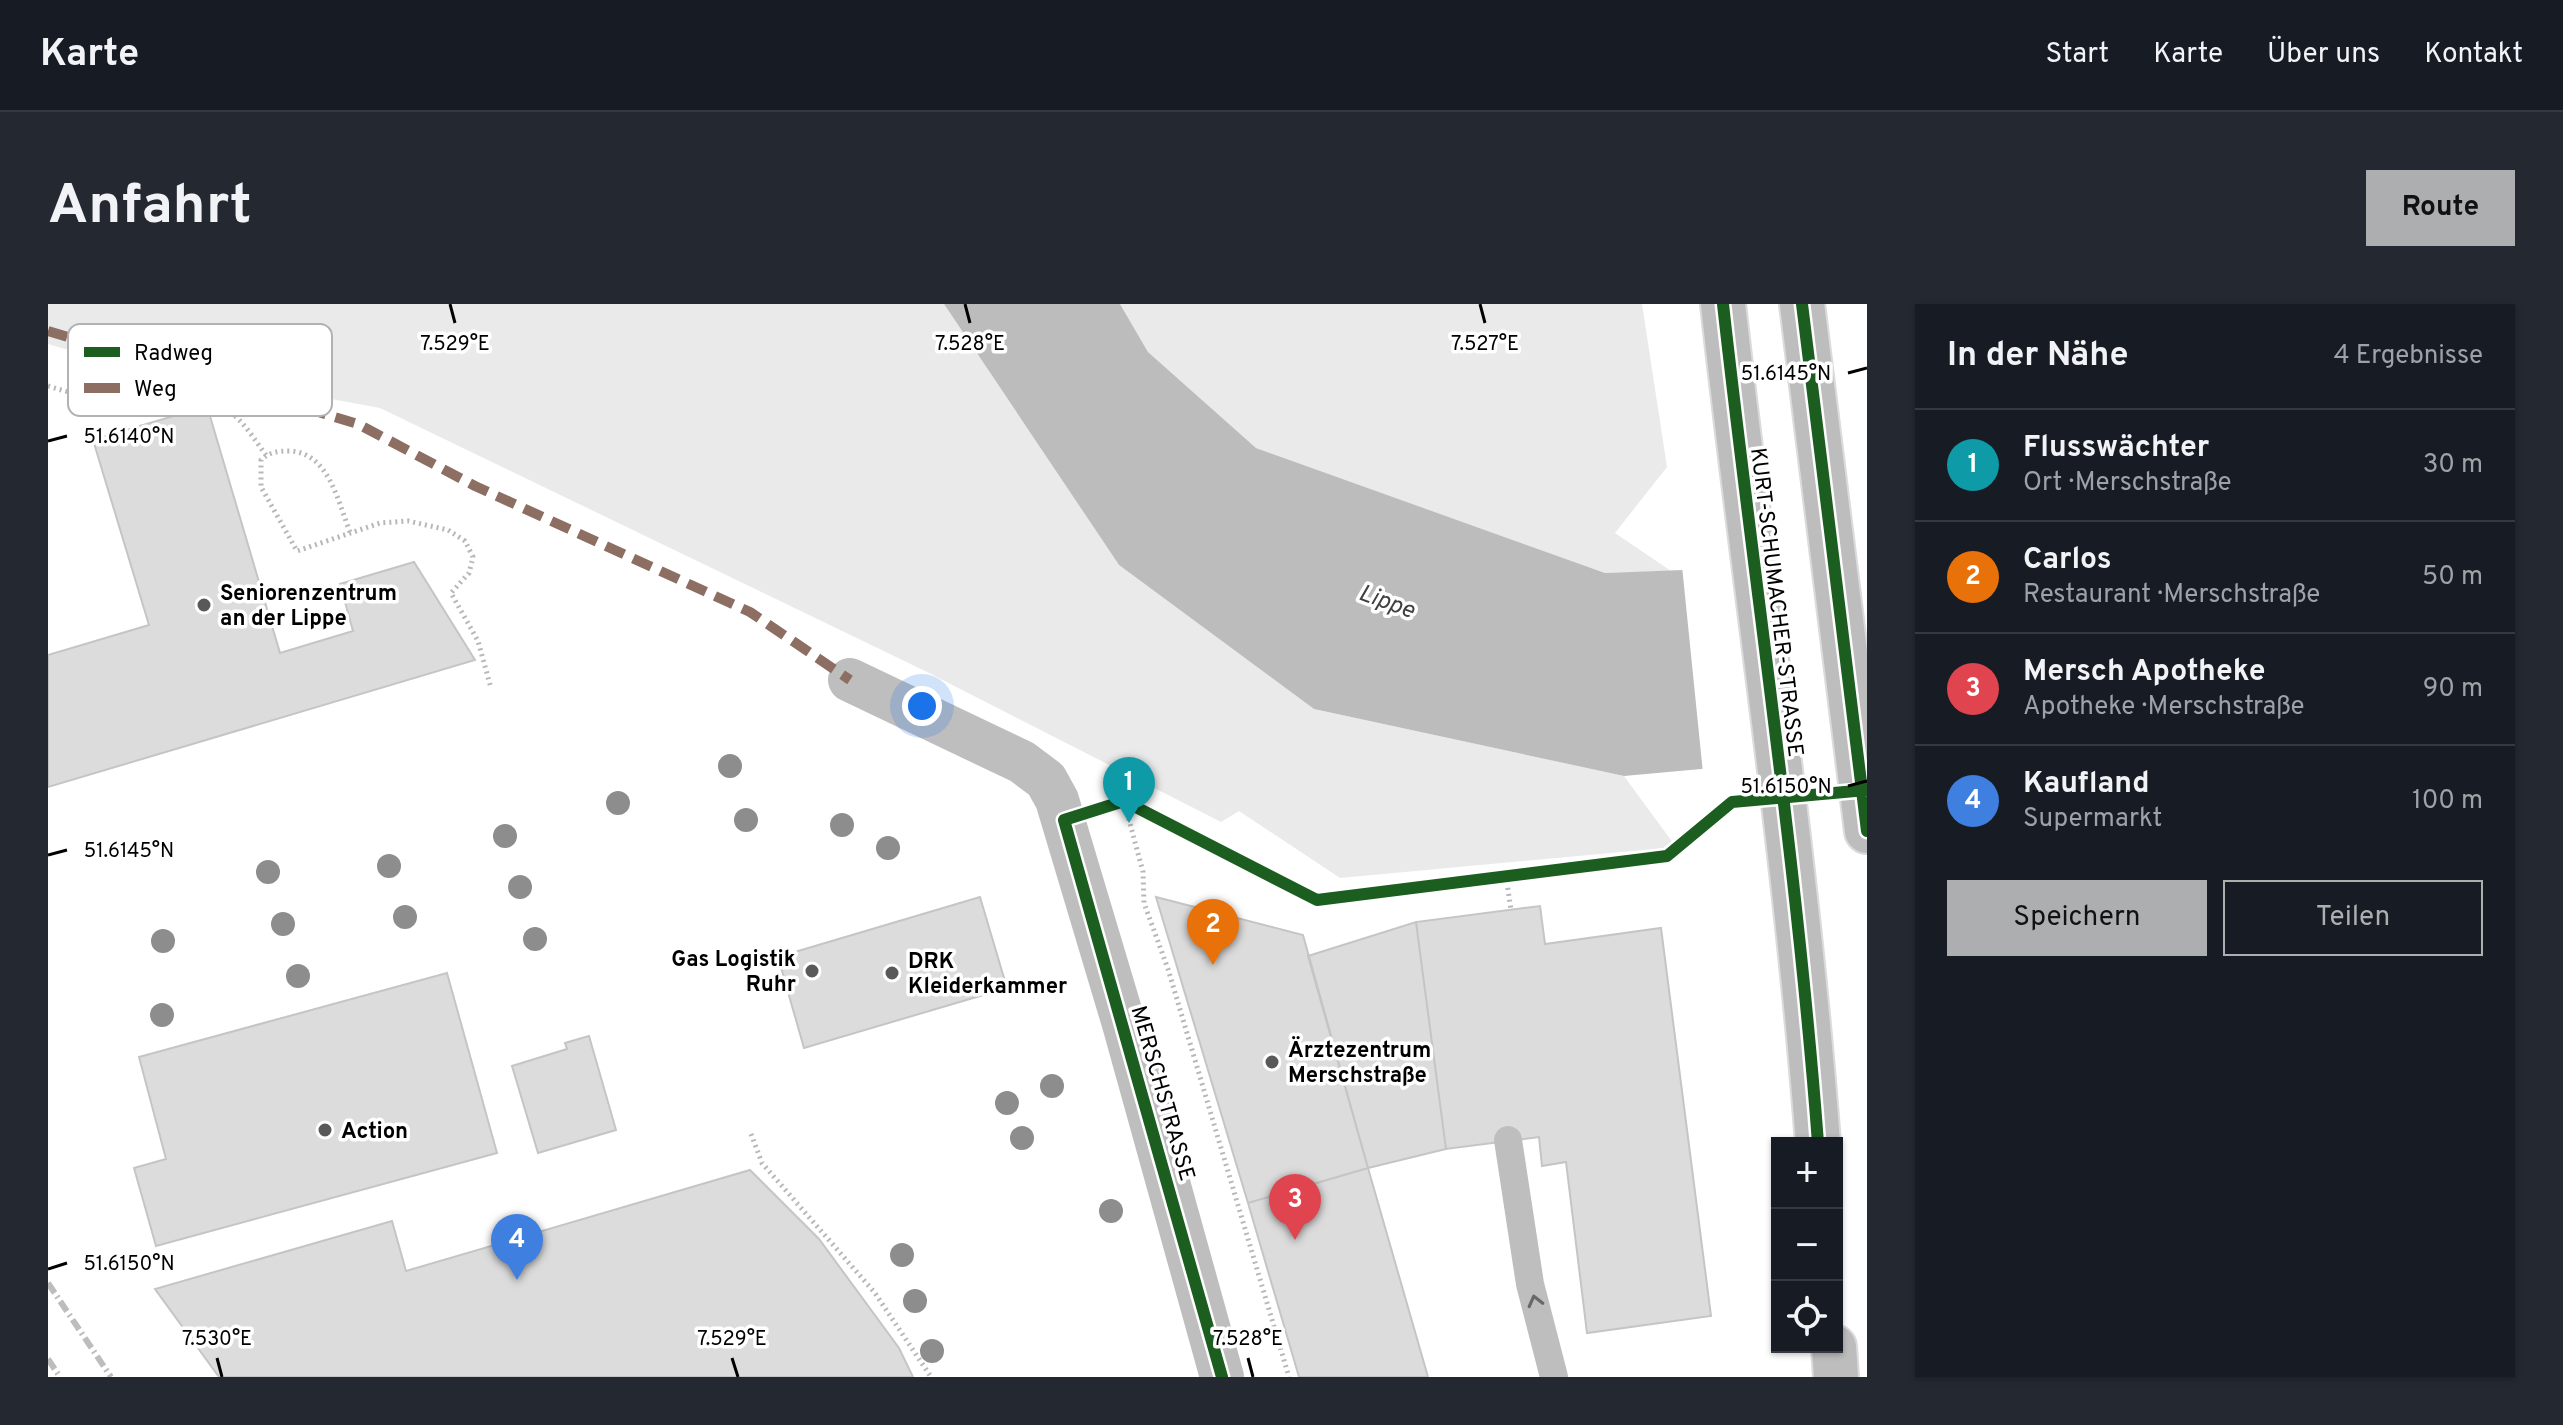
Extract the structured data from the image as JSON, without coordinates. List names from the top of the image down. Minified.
{"streets":{"main road":["KURT-SCHUMACHER-STRASSE"],"street":["MERSCHSTRASSE"]},"water":["Lippe"],"places":["Seniorenzentrum an der Lippe","Gas Logistik Ruhr","DRK Kleiderkammer","Ärztezentrum Merschstraße","Action"],"legend":["Radweg","Weg"],"page":{"header":"Karte","nav":["Start","Karte","Über uns","Kontakt"],"buttons":["Route",["Speichern","Teilen"]],"title":"Anfahrt","heading":["In der Nähe","4 Ergebnisse"],"list":[{"mark":"1","name":"Flusswächter","note":"Ort · Merschstraße","value":"30 m"},{"mark":"2","name":"Carlos","note":"Restaurant · Merschstraße","value":"50 m"},{"mark":"3","name":"Mersch Apotheke","note":"Apotheke · Merschstraße","value":"90 m"},{"mark":"4","name":"Kaufland","note":"Supermarkt","value":"100 m"}],"pins":["1","2","3","4"],"map_buttons":["+","−"]},"coordinates":["7.529°E","7.528°E","7.527°E","51.6145°N","51.6140°N","51.6150°N","7.530°E"]}
